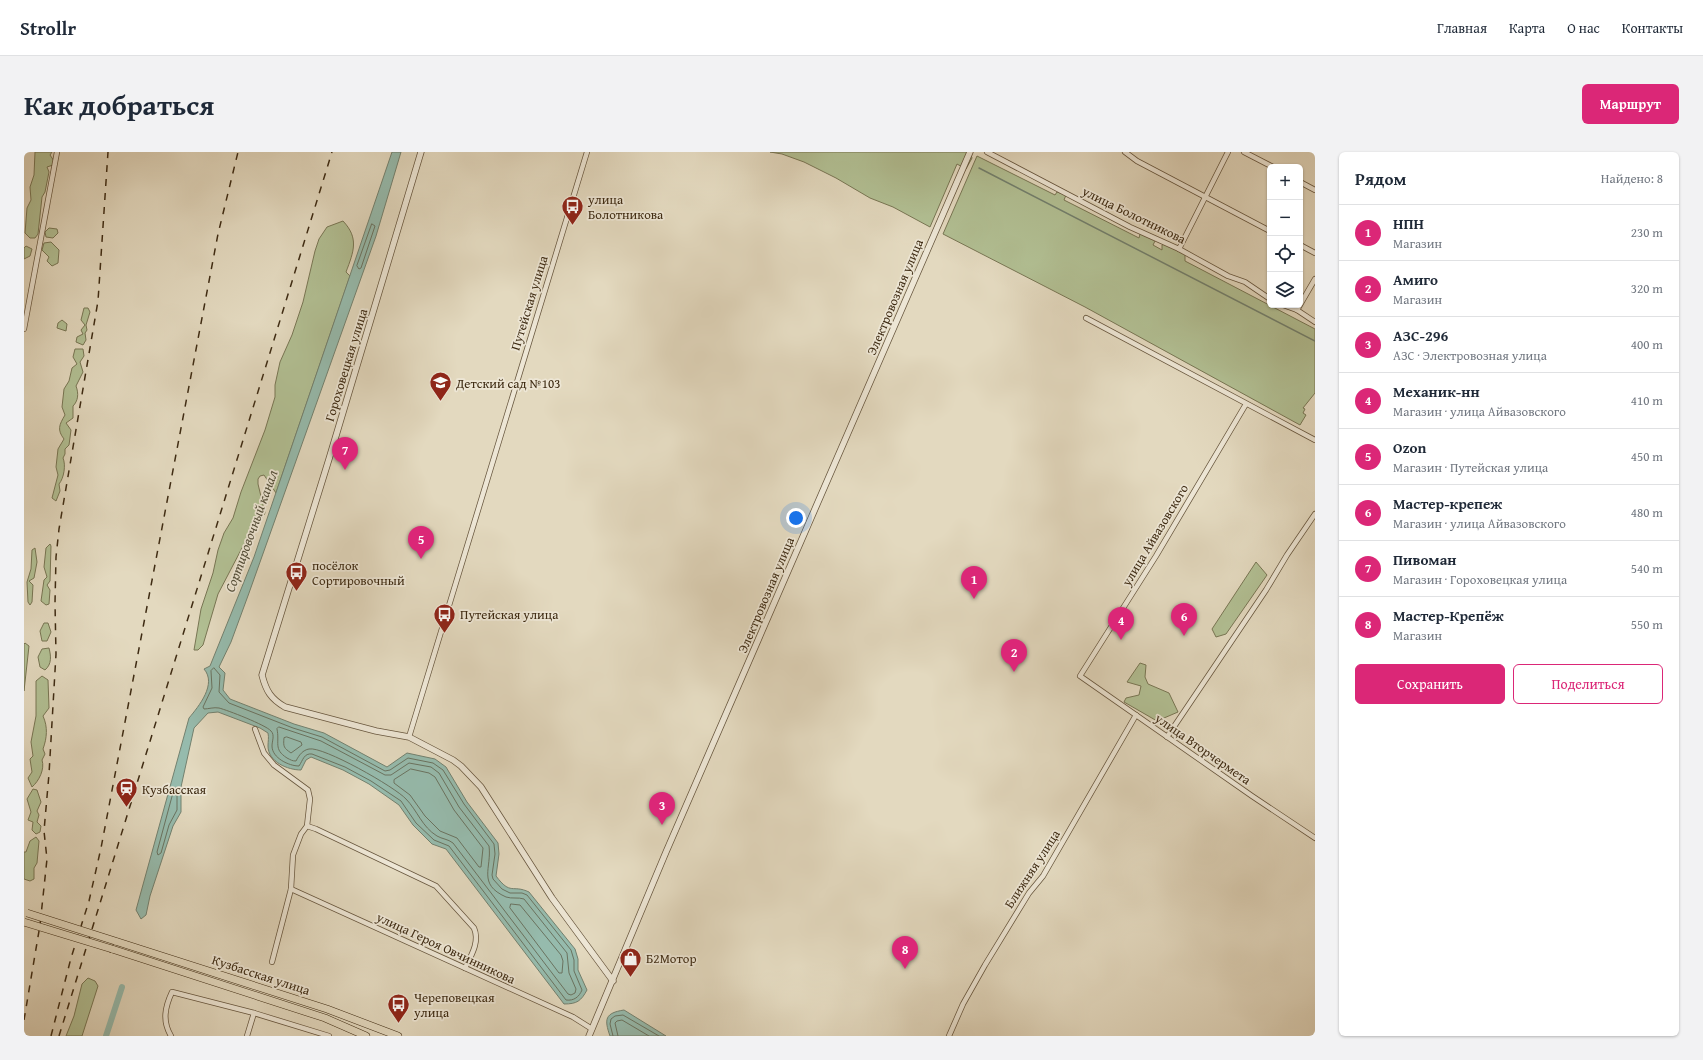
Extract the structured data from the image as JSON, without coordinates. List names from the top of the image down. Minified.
{"streets":{"main road":["Кузбасская улица"],"street":["улица Болотникова","Электровозная улица","Путейская улица","Гороховецкая улица","улица Айвазовского","улица Вторчермета","Ближняя улица","улица Героя Овчинникова"]},"crossings":[["Электровозная улица","улица Героя Овчинникова"],["Путейская улица","Гороховецкая улица"],["улица Айвазовского","улица Вторчермета"],["улица Вторчермета","Ближняя улица"]],"water":["Сортировочный канал"],"places":{"bus stop":["улица Болотникова","посёлок Сортировочный","Путейская улица","Череповецкая улица"],"school or university":["Детский сад №103"],"station":["Кузбасская"],"shop":["Б2Мотор"]},"page":{"header":"Strollr","nav":["Главная","Карта","О нас","Контакты"],"title":"Как добраться","buttons":["Маршрут",["Сохранить","Поделиться"]],"heading":["Рядом","Найдено: 8"],"map_buttons":["+","−"],"list":[{"mark":"1","name":"НПН","note":"Магазин","value":"230 m"},{"mark":"2","name":"Амиго","note":"Магазин","value":"320 m"},{"mark":"3","name":"АЗС-296","note":"АЗС · Электровозная улица","value":"400 m"},{"mark":"4","name":"Механик-нн","note":"Магазин · улица Айвазовского","value":"410 m"},{"mark":"5","name":"Ozon","note":"Магазин · Путейская улица","value":"450 m"},{"mark":"6","name":"Мастер-крепеж","note":"Магазин · улица Айвазовского","value":"480 m"},{"mark":"7","name":"Пивоман","note":"Магазин · Гороховецкая улица","value":"540 m"},{"mark":"8","name":"Мастер-Крепёж","note":"Магазин","value":"550 m"}],"pins":["7","5","1","6","4","2","3","8"]}}
